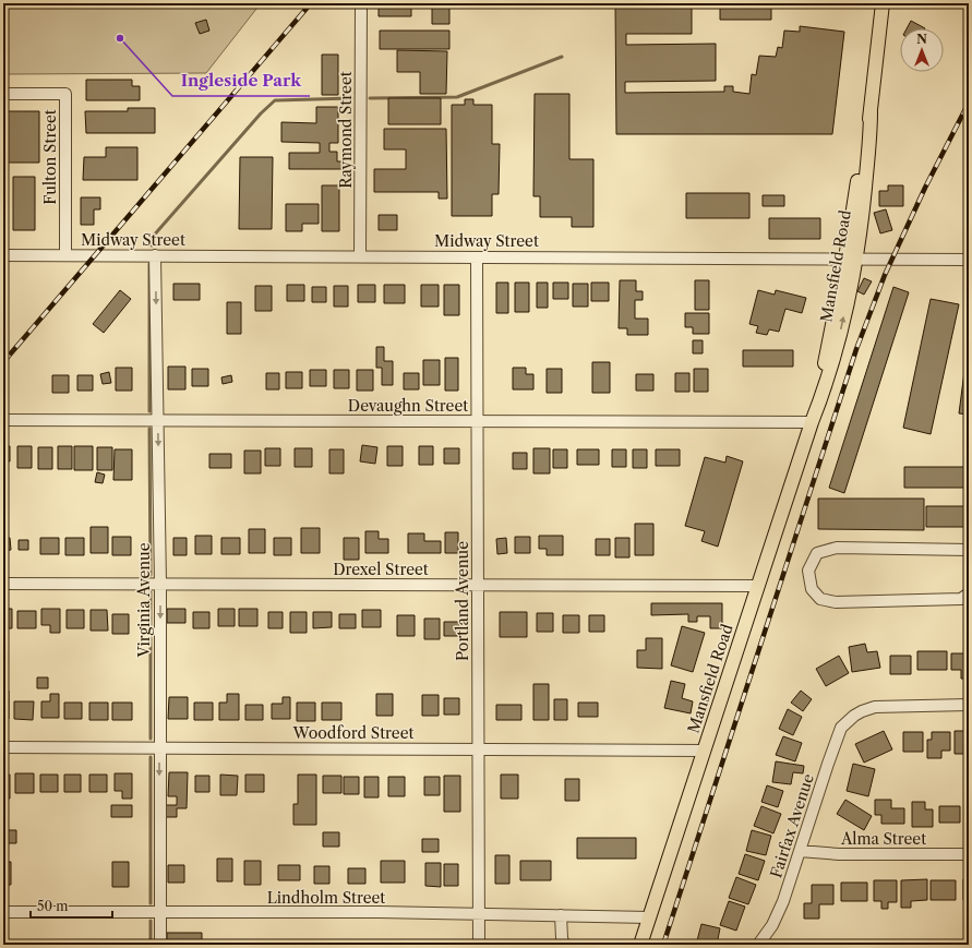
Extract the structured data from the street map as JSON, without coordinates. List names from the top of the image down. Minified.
{"streets":{"main road":["Mansfield Road"],"street":["Raymond Street","Fulton Street","Midway Street","Devaughn Street","Drexel Street","Virginia Avenue","Portland Avenue","Woodford Street","Fairfax Avenue","Alma Street","Lindholm Street"]},"crossings":[["Raymond Street","Midway Street"],["Fulton Street","Midway Street"],["Midway Street","Mansfield Road"],["Midway Street","Virginia Avenue"],["Midway Street","Portland Avenue"],["Mansfield Road","Devaughn Street"],["Mansfield Road","Drexel Street"],["Mansfield Road","Woodford Street"],["Mansfield Road","Lindholm Street"],["Devaughn Street","Virginia Avenue"],["Devaughn Street","Portland Avenue"],["Drexel Street","Virginia Avenue"],["Drexel Street","Portland Avenue"],["Virginia Avenue","Woodford Street"],["Virginia Avenue","Lindholm Street"],["Portland Avenue","Woodford Street"],["Portland Avenue","Lindholm Street"],["Fairfax Avenue","Alma Street"]],"one_way":["Virginia Avenue"],"places":["Ingleside Park"],"scale_bar":"50 m","north":"top"}
